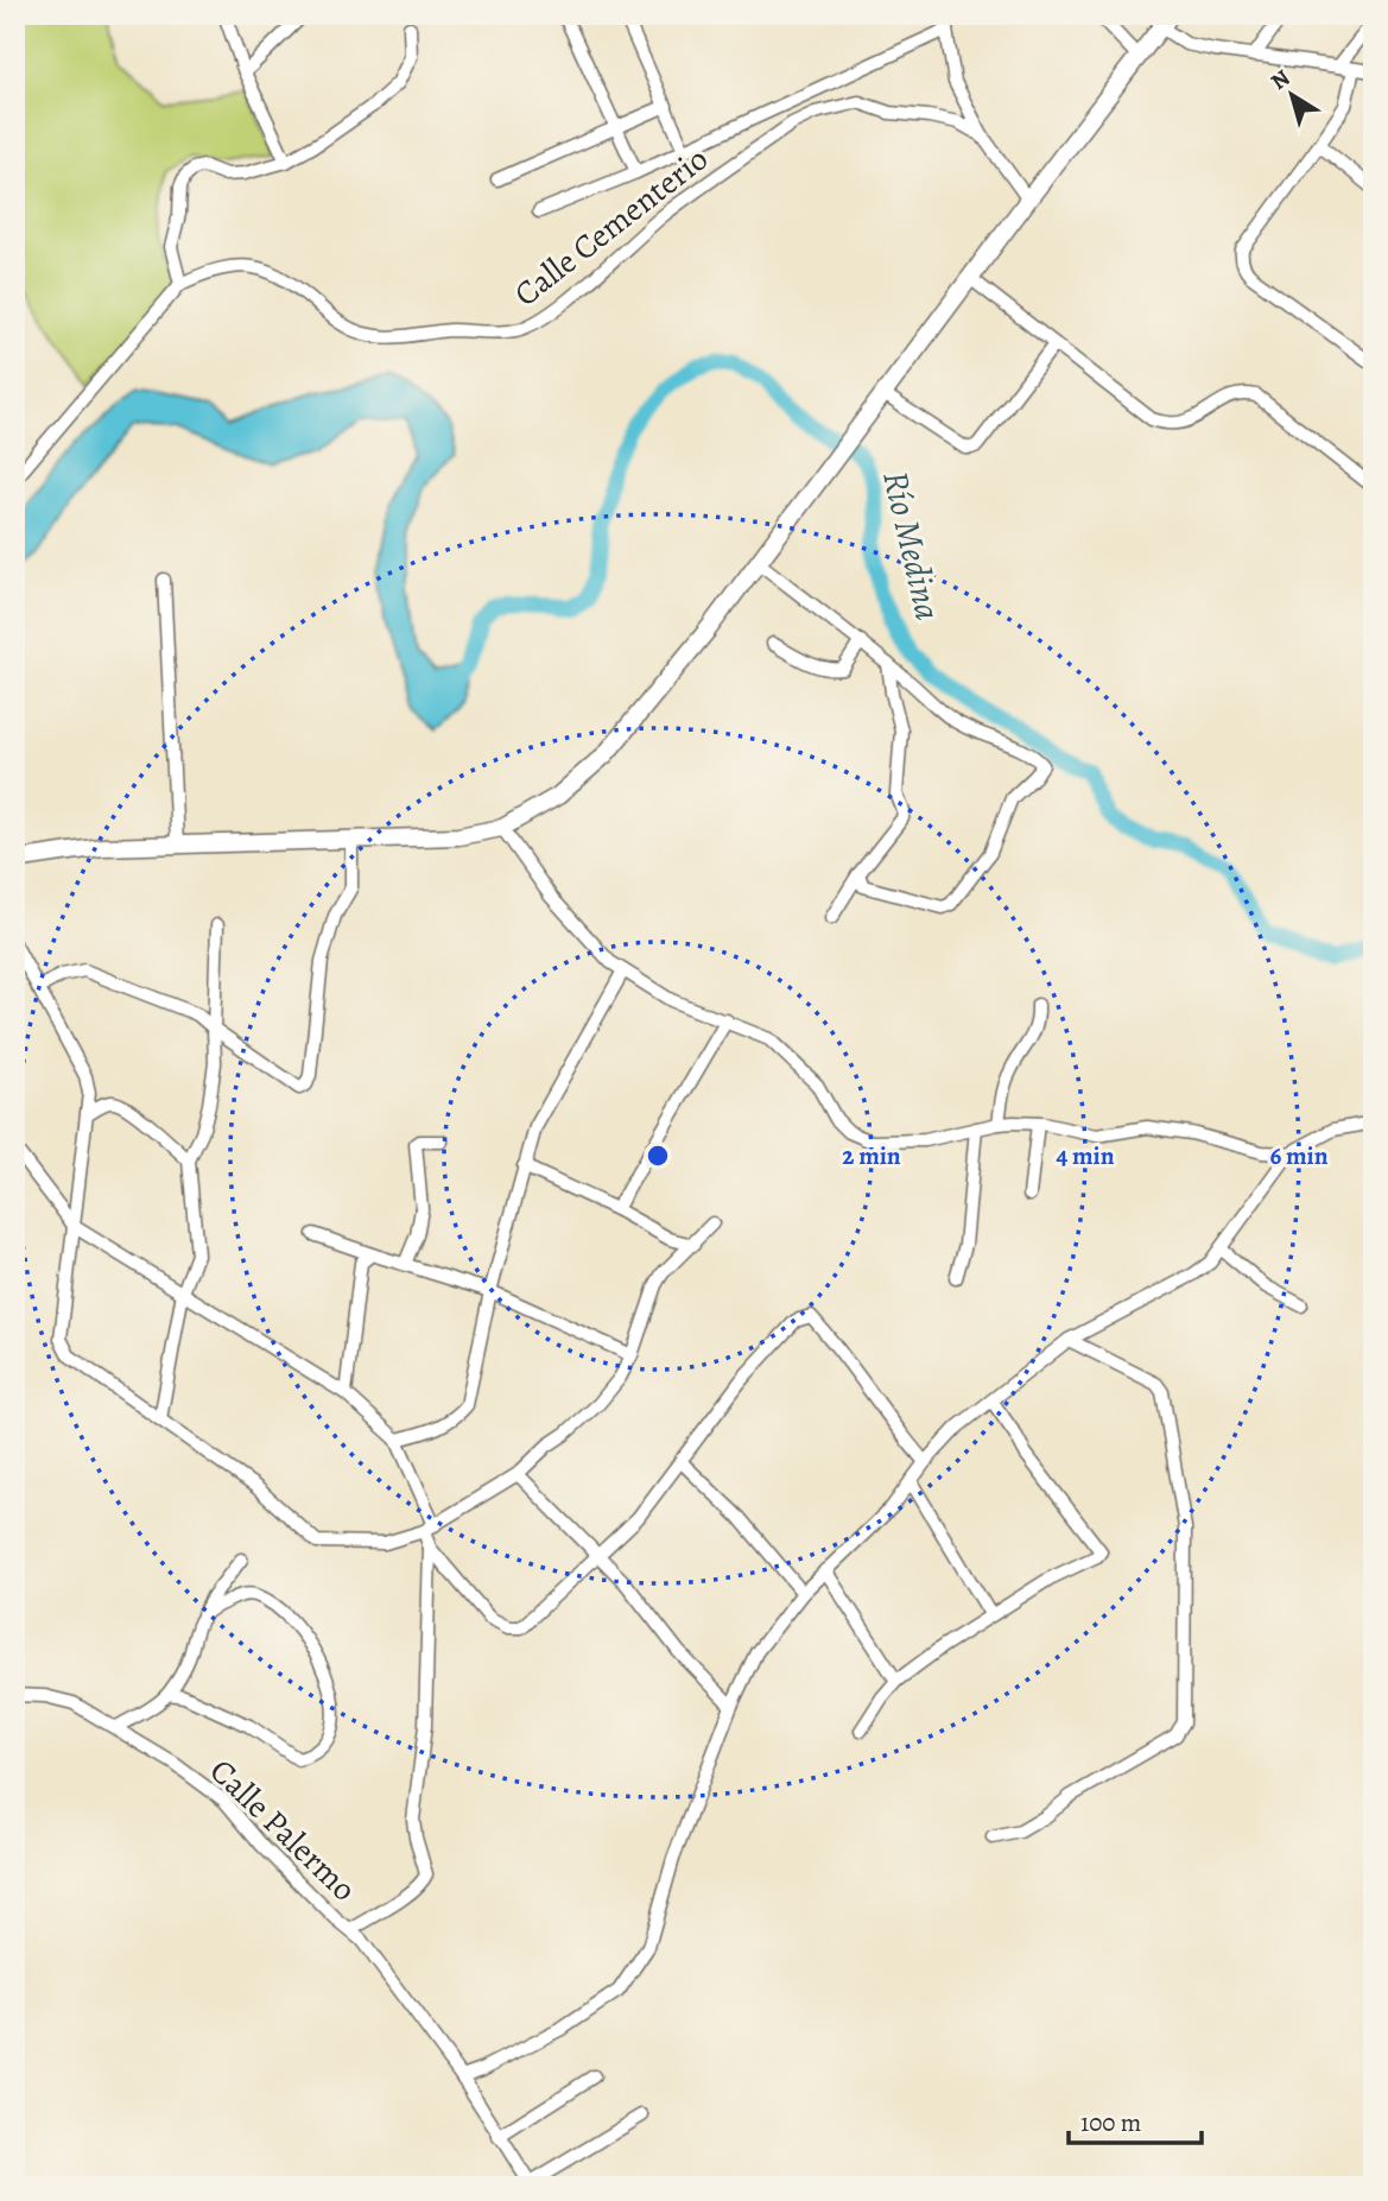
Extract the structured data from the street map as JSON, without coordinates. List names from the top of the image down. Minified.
{"streets":{"street":["Calle Cementerio","Calle Palermo"]},"water":["Río Medina"],"scale_bar":"100 m","north":"top left","rings":["2 min","4 min","6 min"]}
